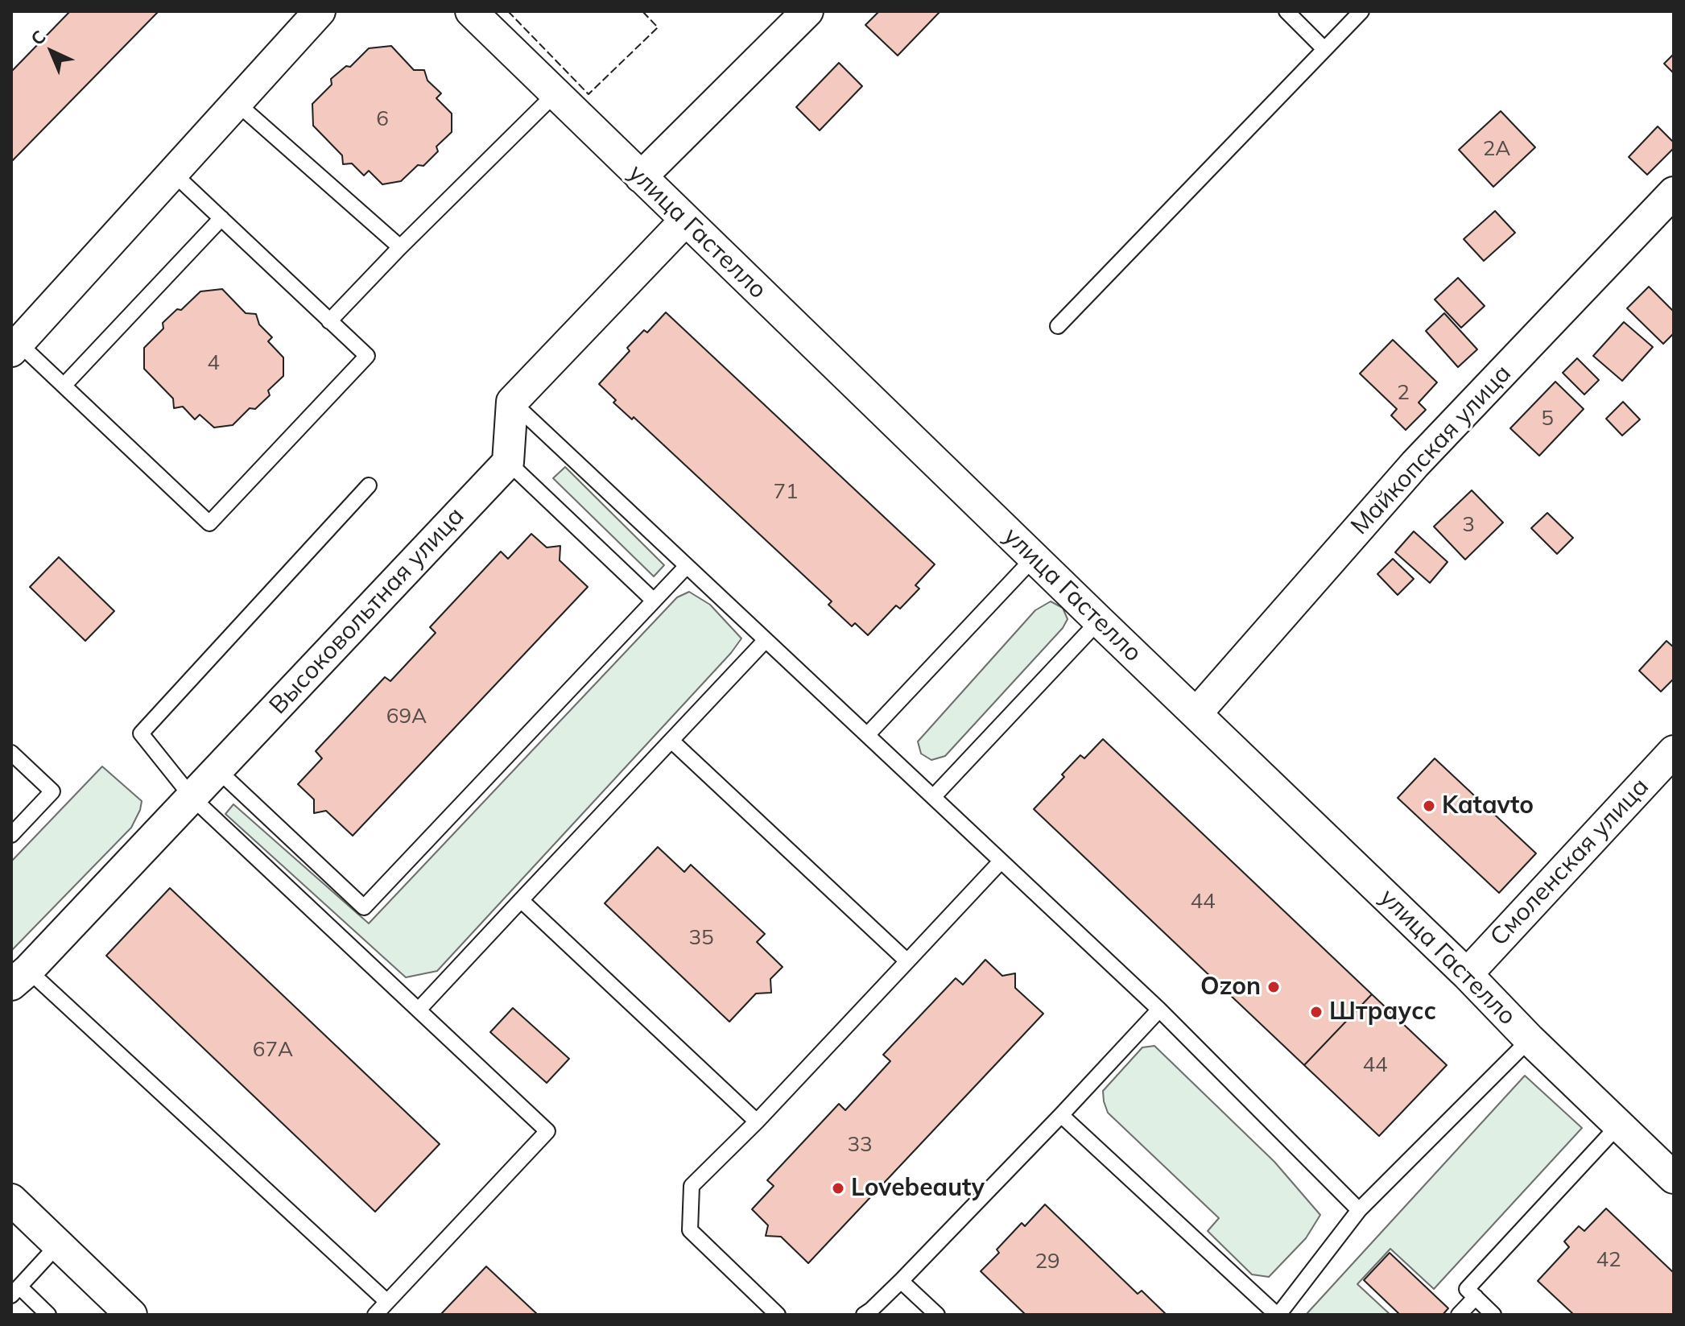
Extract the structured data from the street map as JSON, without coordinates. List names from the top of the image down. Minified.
{"streets":{"street":["улица Гастелло","Майкопская улица","Высоковольтная улица","Смоленская улица"]},"crossings":[["улица Гастелло","Майкопская улица"],["улица Гастелло","Смоленская улица"]],"places":["Katavto","Ozon","Штраусс","Lovebeauty"],"house_numbers":["6","2А","4","2","5","71","3","69А","44","35","67А","44","33","42","29"],"north":"top left"}
